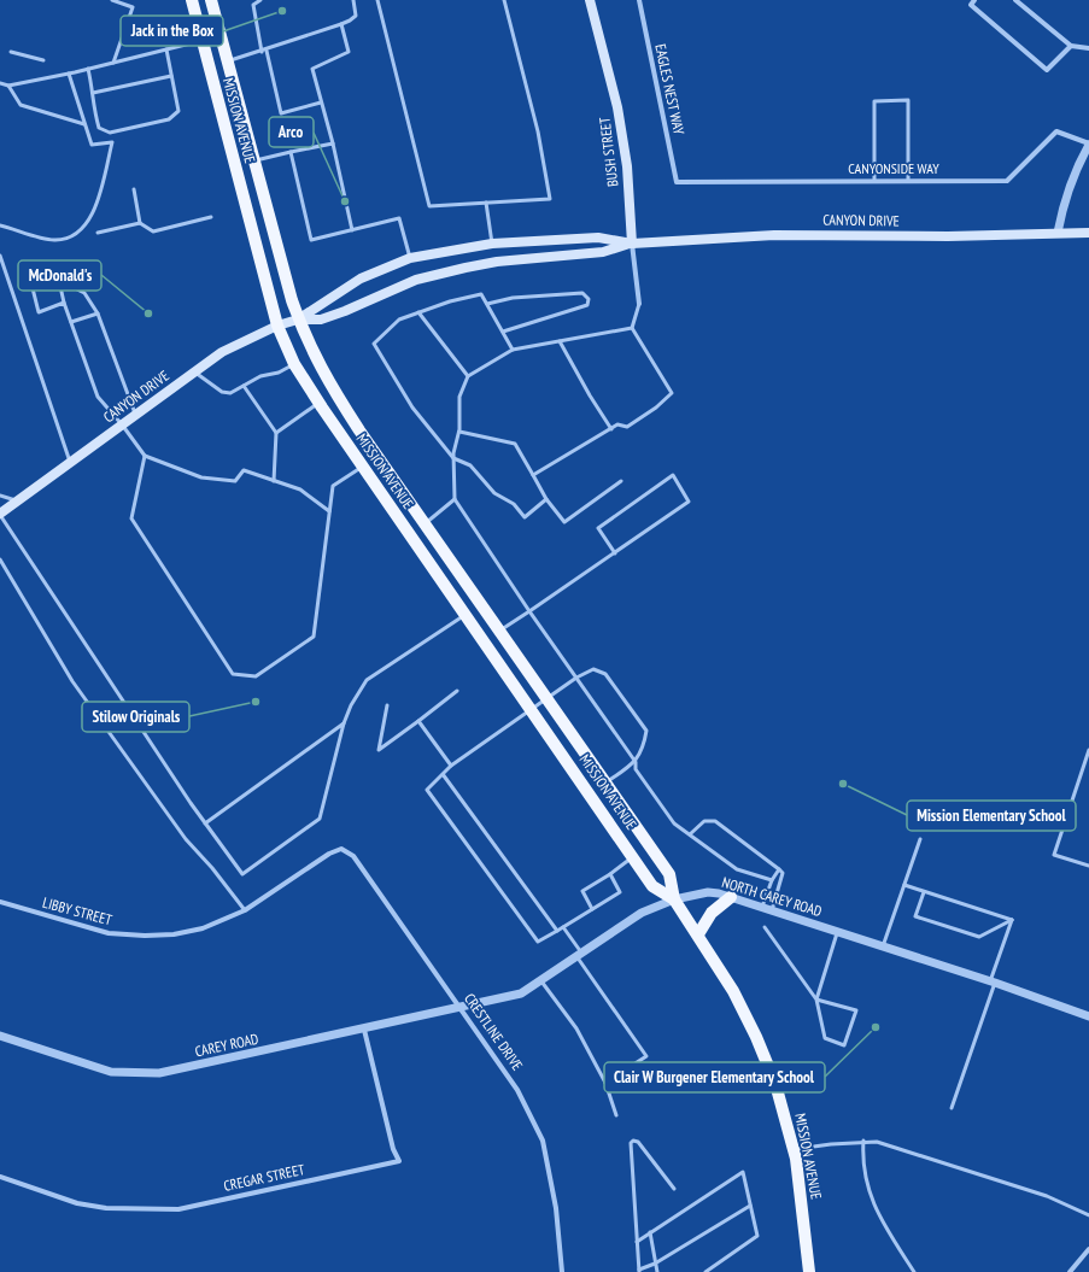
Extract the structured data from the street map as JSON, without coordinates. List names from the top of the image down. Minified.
{"streets":{"main road":["MISSION AVENUE","BUSH STREET","CANYON DRIVE"],"street":["EAGLES NEST WAY","CANYONSIDE WAY","NORTH CAREY ROAD","LIBBY STREET","CRESTLINE DRIVE","CAREY ROAD","CREGAR STREET"]},"crossings":[["EAGLES NEST WAY","CANYONSIDE WAY"],["MISSION AVENUE","CANYON DRIVE"],["MISSION AVENUE","NORTH CAREY ROAD"],["BUSH STREET","CANYON DRIVE"],["NORTH CAREY ROAD","CRESTLINE DRIVE"],["NORTH CAREY ROAD","CAREY ROAD"],["LIBBY STREET","CRESTLINE DRIVE"],["CRESTLINE DRIVE","CAREY ROAD"],["CAREY ROAD","CREGAR STREET"]],"places":["Jack in the Box","Arco","McDonald's","Stilow Originals","Mission Elementary School","Clair W Burgener Elementary School"]}
